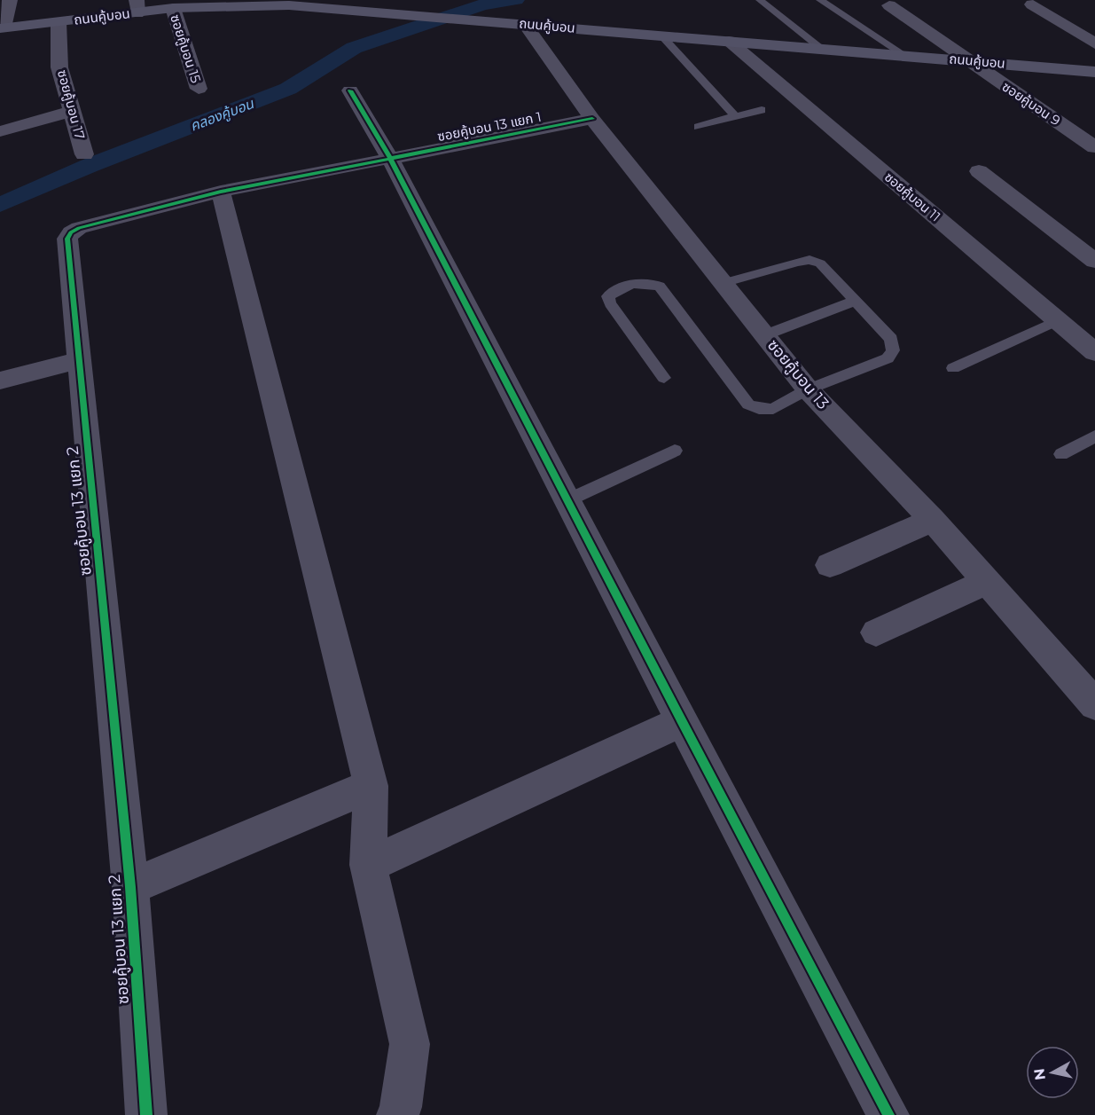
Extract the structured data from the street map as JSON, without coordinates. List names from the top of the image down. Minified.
{"streets":{"main road":["ถนนคู้บอน"],"street":["ซอยคู้บอน 15","ซอยคู้บอน 9","ซอยคู้บอน 17","ซอยคู้บอน 13 แยก 1","ซอยคู้บอน 11","ซอยคู้บอน 13","ซอยคู้บอน 13 แยก 2"]},"crossings":[["ถนนคู้บอน","ซอยคู้บอน 15"],["ถนนคู้บอน","ซอยคู้บอน 9"],["ถนนคู้บอน","ซอยคู้บอน 17"],["ถนนคู้บอน","ซอยคู้บอน 11"],["ถนนคู้บอน","ซอยคู้บอน 13"],["ซอยคู้บอน 13 แยก 1","ซอยคู้บอน 13"],["ซอยคู้บอน 13 แยก 1","ซอยคู้บอน 13 แยก 2"]],"water":["คลองคู้บอน"],"north":"left"}
